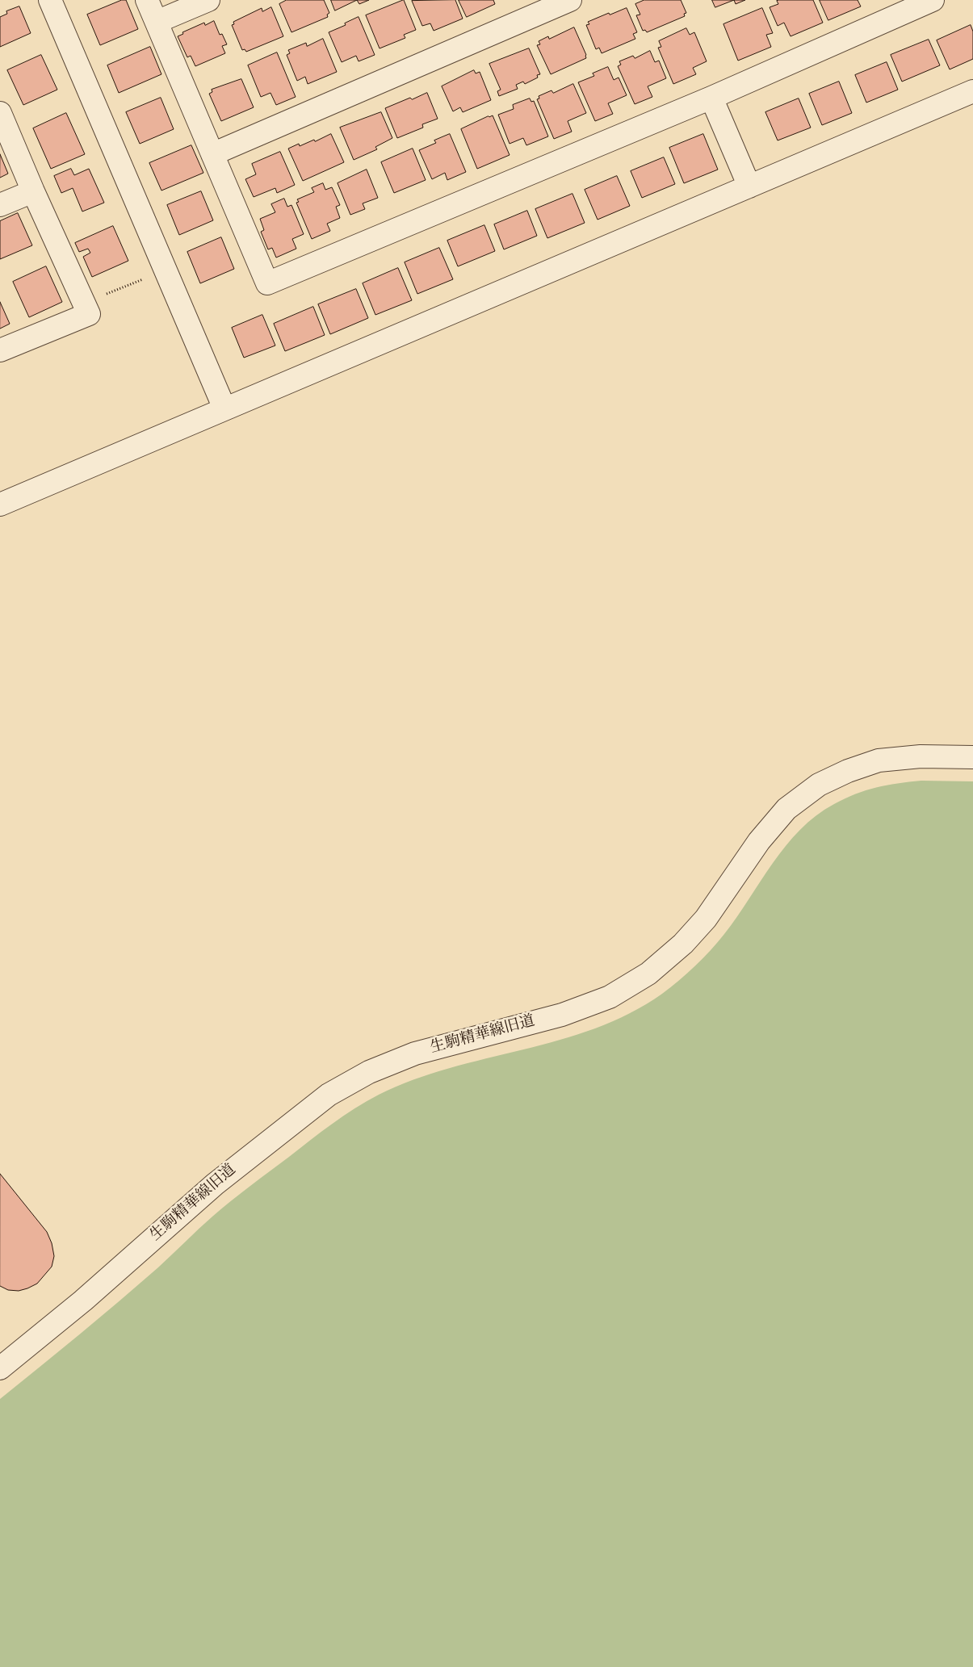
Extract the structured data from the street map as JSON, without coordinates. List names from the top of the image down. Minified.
{"streets":{"street":["生駒精華線旧道"]}}
